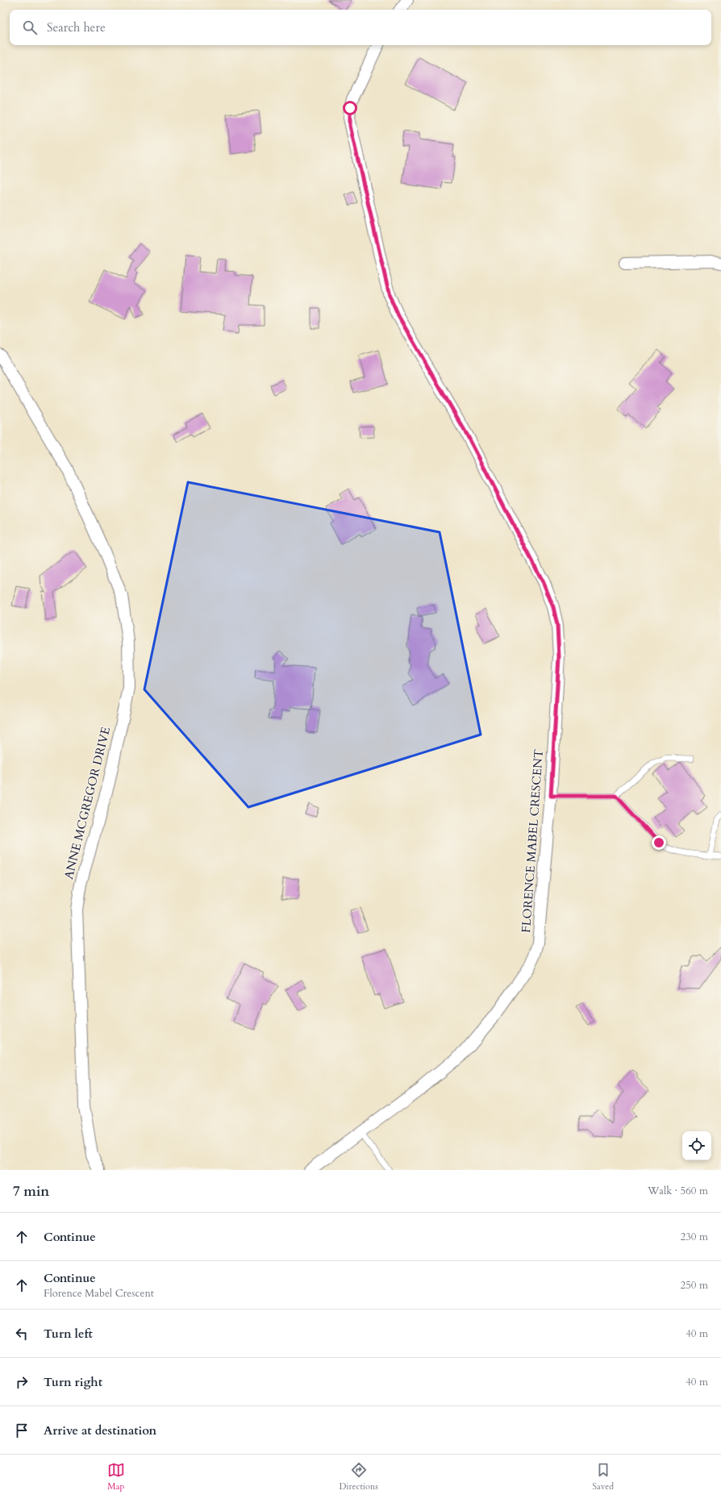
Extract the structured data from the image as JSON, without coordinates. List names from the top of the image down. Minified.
{"streets":{"street":["ANNE MCGREGOR DRIVE","FLORENCE MABEL CRESCENT"]},"page":{"search":"Search here","heading":["7 min","Walk · 560 m"],"list":[["Continue","230 m"],["Continue","Florence Mabel Crescent","250 m"],["Turn left","40 m"],["Turn right","40 m"],"Arrive at destination"],"nav":["Map","Directions","Saved"]}}
